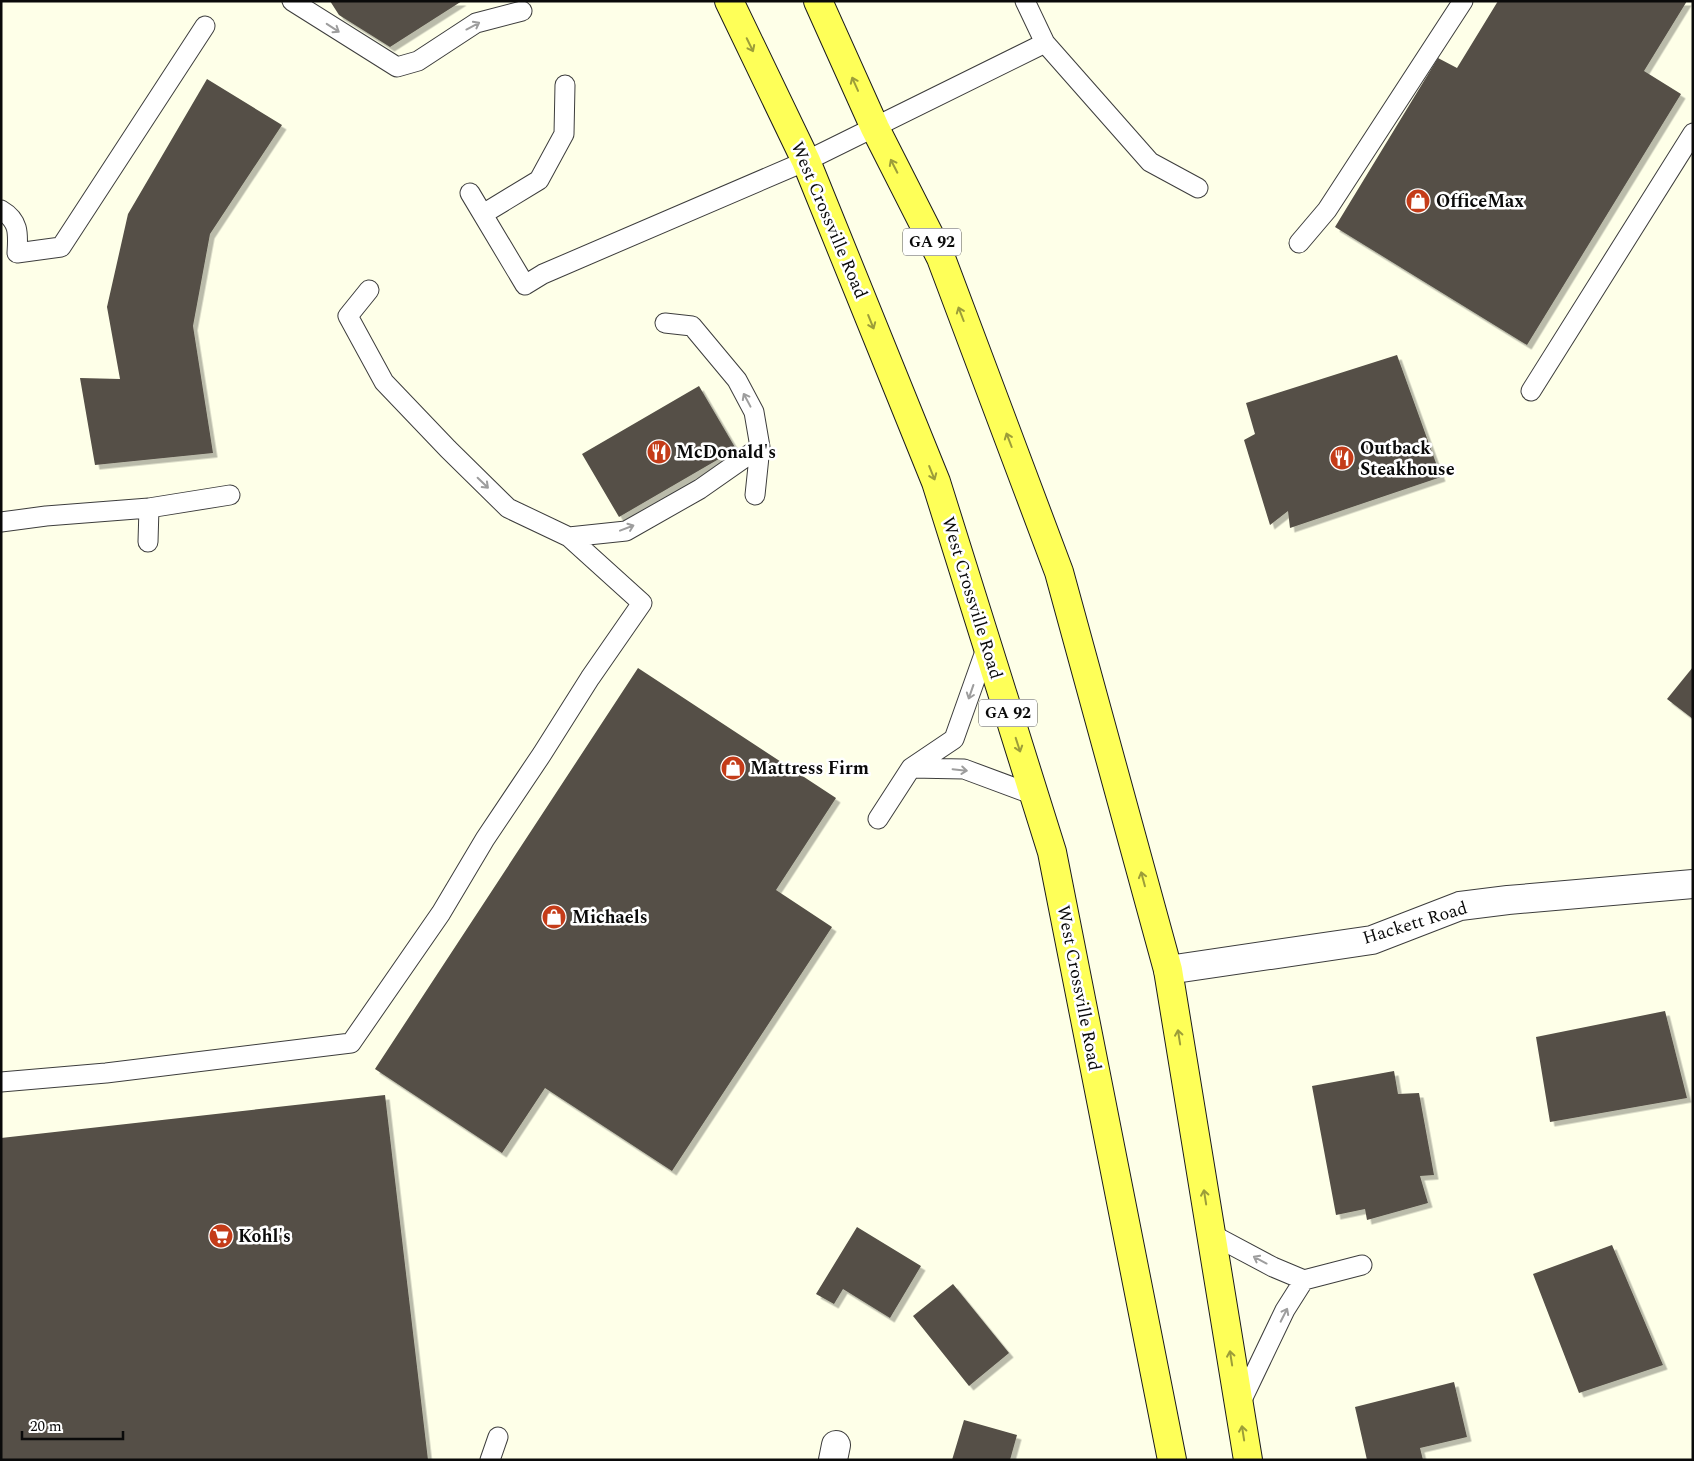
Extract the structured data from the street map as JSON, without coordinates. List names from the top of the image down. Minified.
{"streets":{"main road":["West Crossville Road","GA 92"],"street":["Hackett Road"]},"crossings":[["GA 92","Hackett Road"]],"places":{"shop":["OfficeMax","Mattress Firm","Michaels"],"restaurant":["McDonald's","Outback Steakhouse"],"supermarket":["Kohl's"]},"scale_bar":"20 m"}
